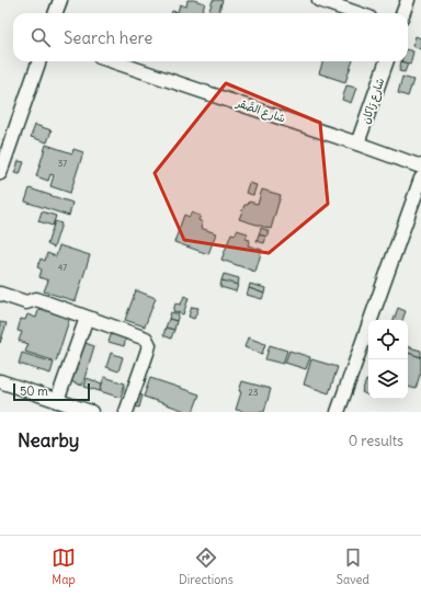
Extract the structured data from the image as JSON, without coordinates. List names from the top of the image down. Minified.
{"streets":{"street":["شارع رَاكان","شارع الصَّقر"]},"crossings":[["شارع رَاكان","شارع الصَّقر"]],"house_numbers":["37","47","23"],"scale_bar":"50 m","page":{"search":"Search here","scale":"50 m","heading":["Nearby","0 results"],"nav":["Map","Directions","Saved"]}}
